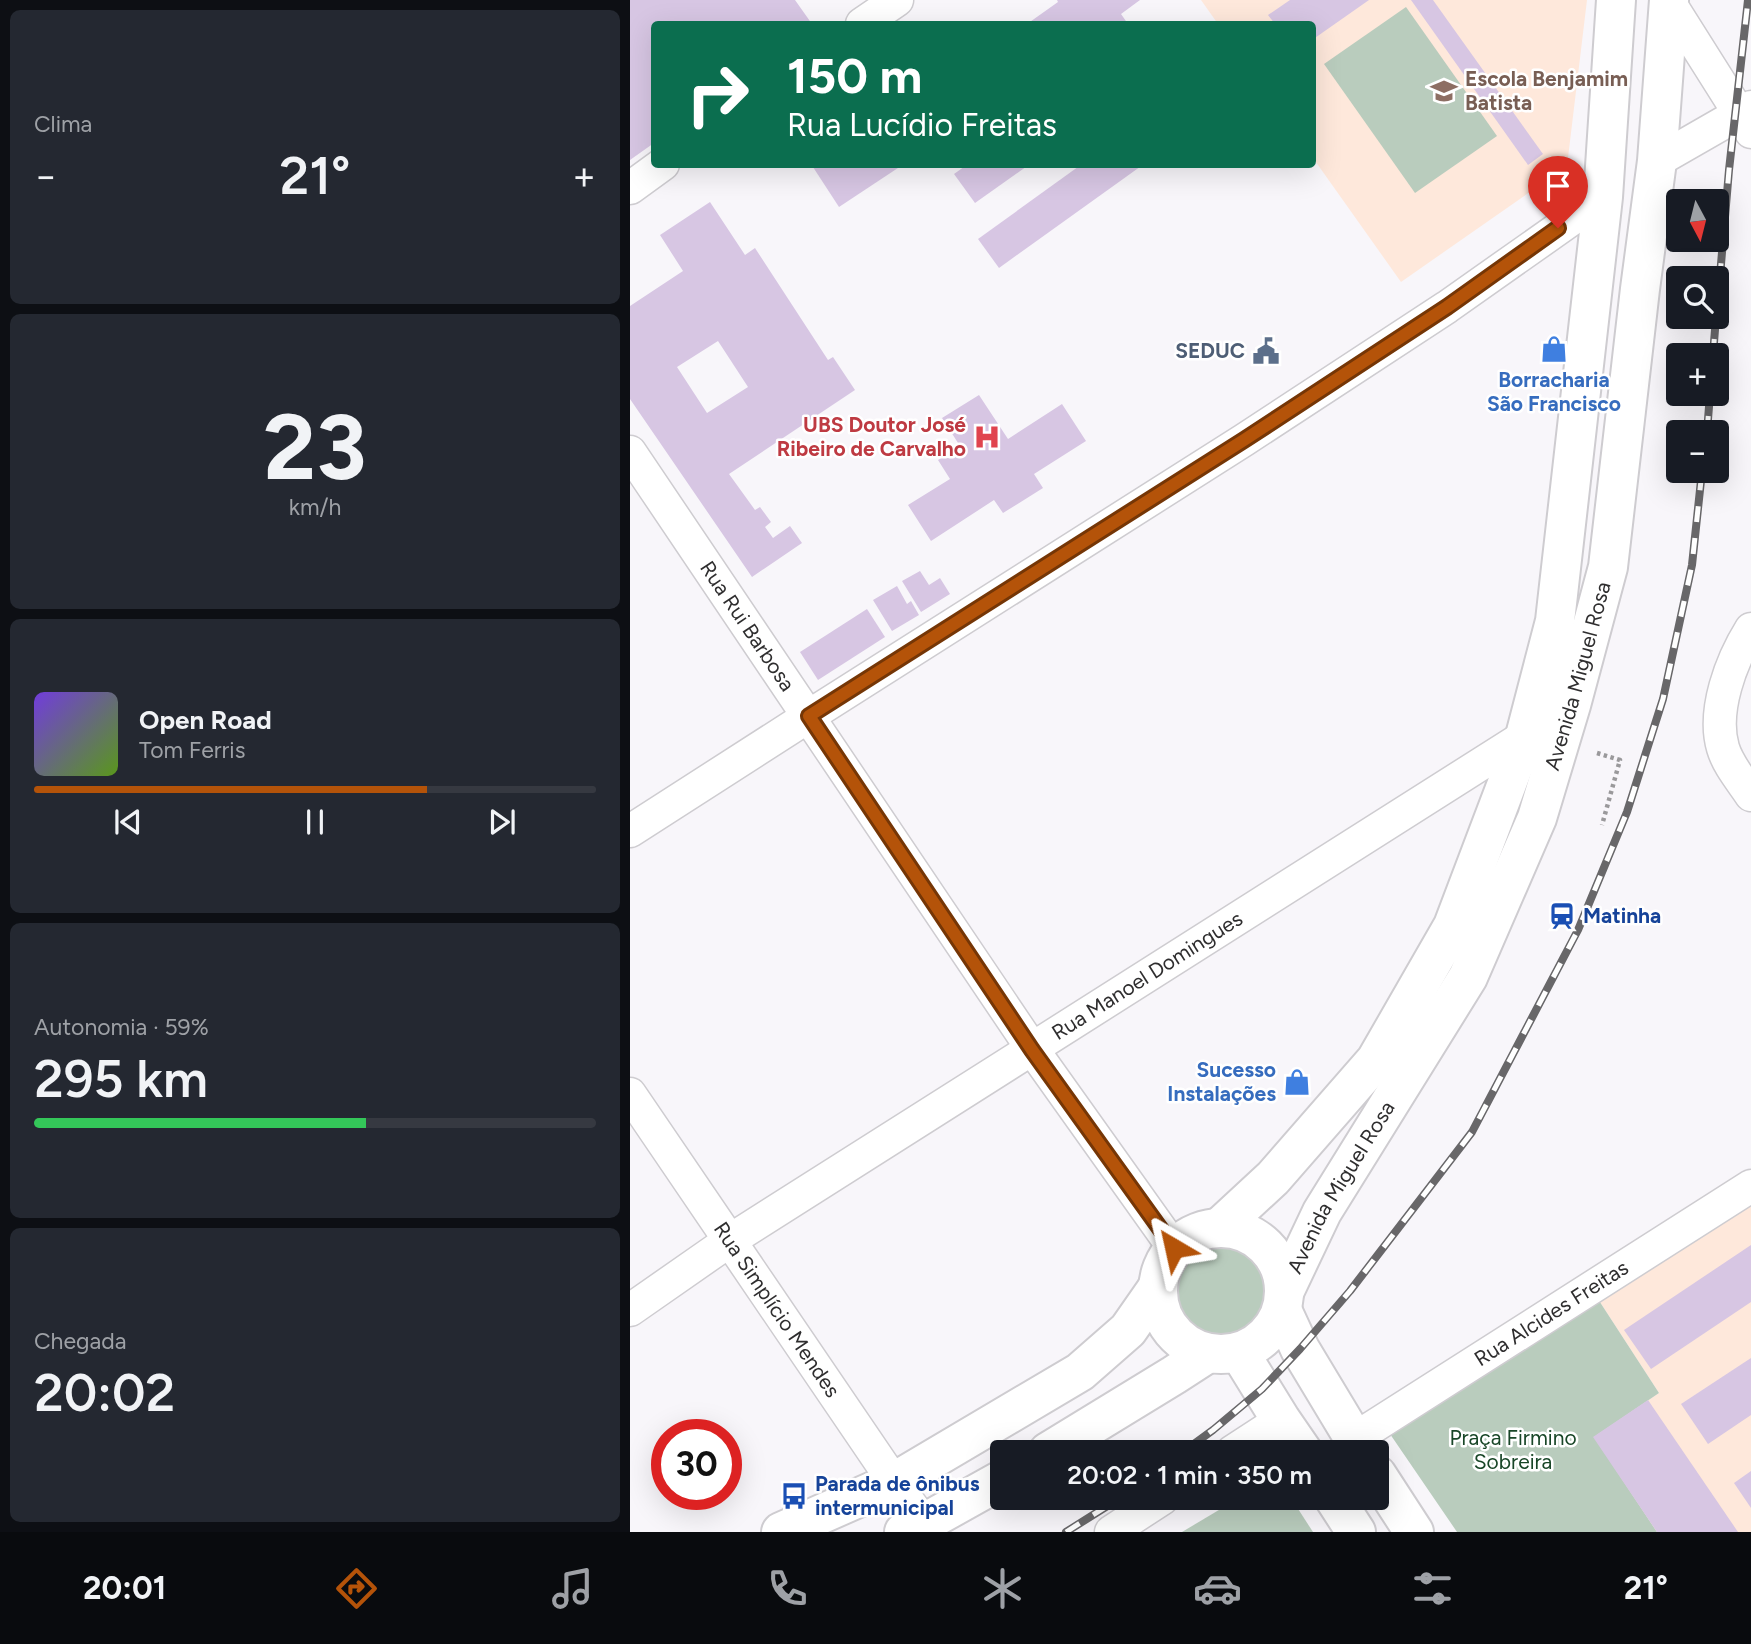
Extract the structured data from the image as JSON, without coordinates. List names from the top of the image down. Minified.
{"streets":{"main road":["Avenida Miguel Rosa"],"street":["Rua Rui Barbosa","Rua Manoel Domingues","Rua Simplício Mendes","Rua Alcides Freitas"]},"crossings":[["Rua Rui Barbosa","Avenida Miguel Rosa"],["Rua Rui Barbosa","Rua Manoel Domingues"],["Avenida Miguel Rosa","Rua Manoel Domingues"],["Rua Manoel Domingues","Rua Simplício Mendes"]],"parks":["Praça Firmino Sobreira"],"places":{"school or university":["Escola Benjamim Batista"],"shop":["Borracharia São Francisco","Sucesso Instalações"],"public building":["SEDUC"],"hospital":["UBS Doutor José Ribeiro de Carvalho"],"station":["Matinha"],"bus stop":["Parada de ônibus intermunicipal"]},"north":"bottom","page":{"tile":["Clima",["23","km/h"],["Autonomia · 59%","295 km"],["Chegada","20:02"]],"turn":["150 m","Rua Lucídio Freitas"],"heat":["−","21°","+"],"map_buttons":["+","−"],"song":["Open Road","Tom Ferris"],"limit":"30","trip":"20:02 · 1 min · 350 m","tabs":["20:01","21°"]}}
